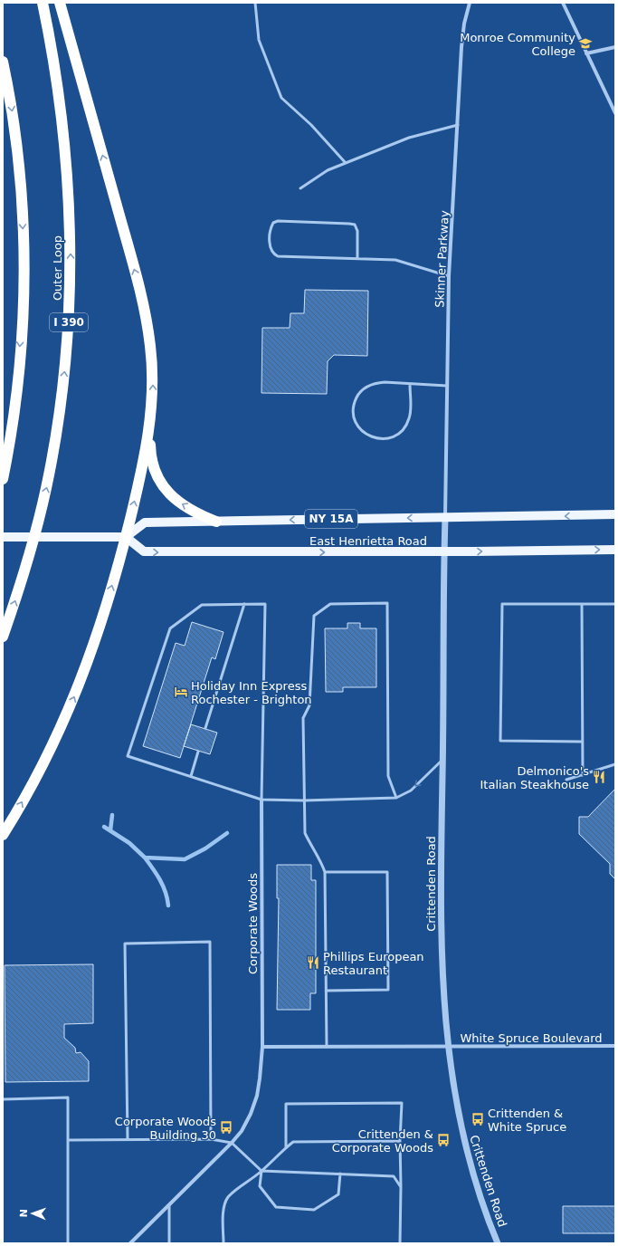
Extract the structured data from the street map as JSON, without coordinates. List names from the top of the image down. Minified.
{"streets":{"highway":["Outer Loop","I 390"],"main road":["NY 15A","East Henrietta Road"],"street":["Skinner Parkway","Crittenden Road","Corporate Woods","White Spruce Boulevard"]},"crossings":[["Skinner Parkway","East Henrietta Road"],["Skinner Parkway","Crittenden Road"],["East Henrietta Road","Crittenden Road"],["Crittenden Road","White Spruce Boulevard"]],"places":{"school or university":["Monroe Community College"],"hotel":["Holiday Inn Express Rochester - Brighton"],"restaurant":["Delmonico's Italian Steakhouse","Phillips European Restaurant"],"bus stop":["Crittenden & White Spruce","Corporate Woods Building 30","Crittenden & Corporate Woods"]},"north":"left"}
